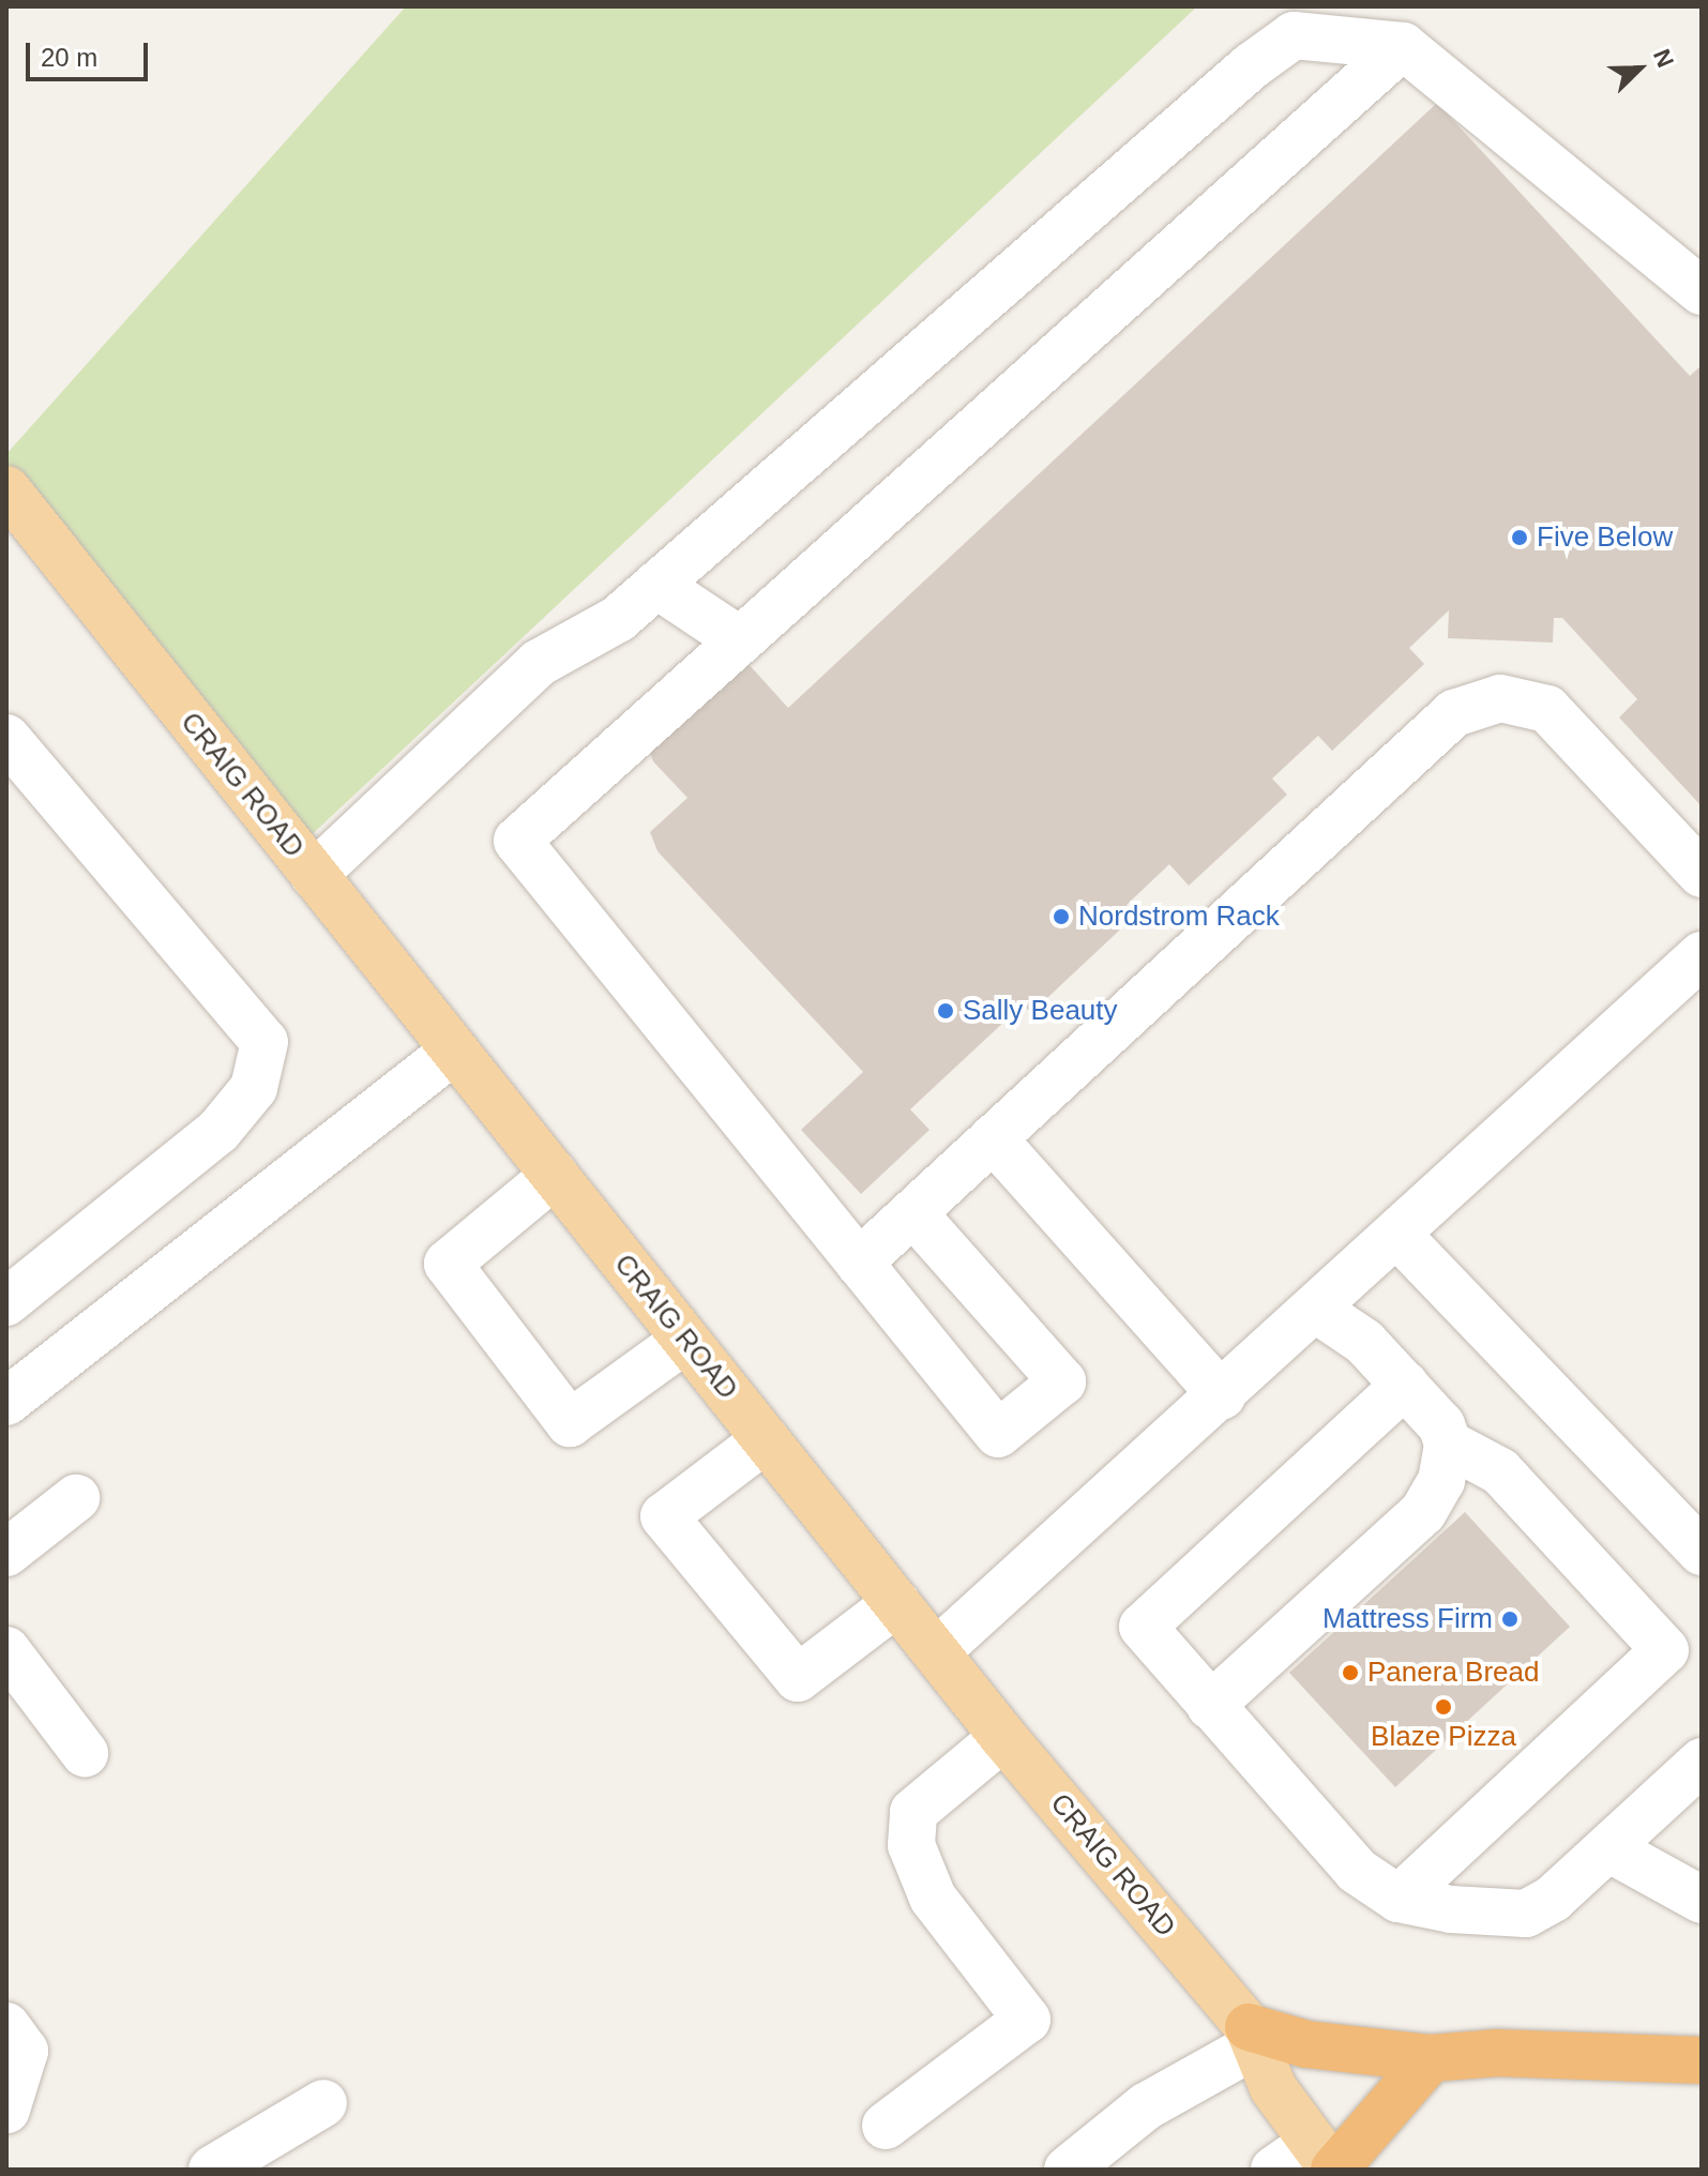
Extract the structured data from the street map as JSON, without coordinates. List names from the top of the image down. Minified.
{"streets":{"main road":["CRAIG ROAD"]},"places":["Five Below","Nordstrom Rack","Sally Beauty","Mattress Firm","Panera Bread","Blaze Pizza"],"scale_bar":"20 m","north":"top right"}
